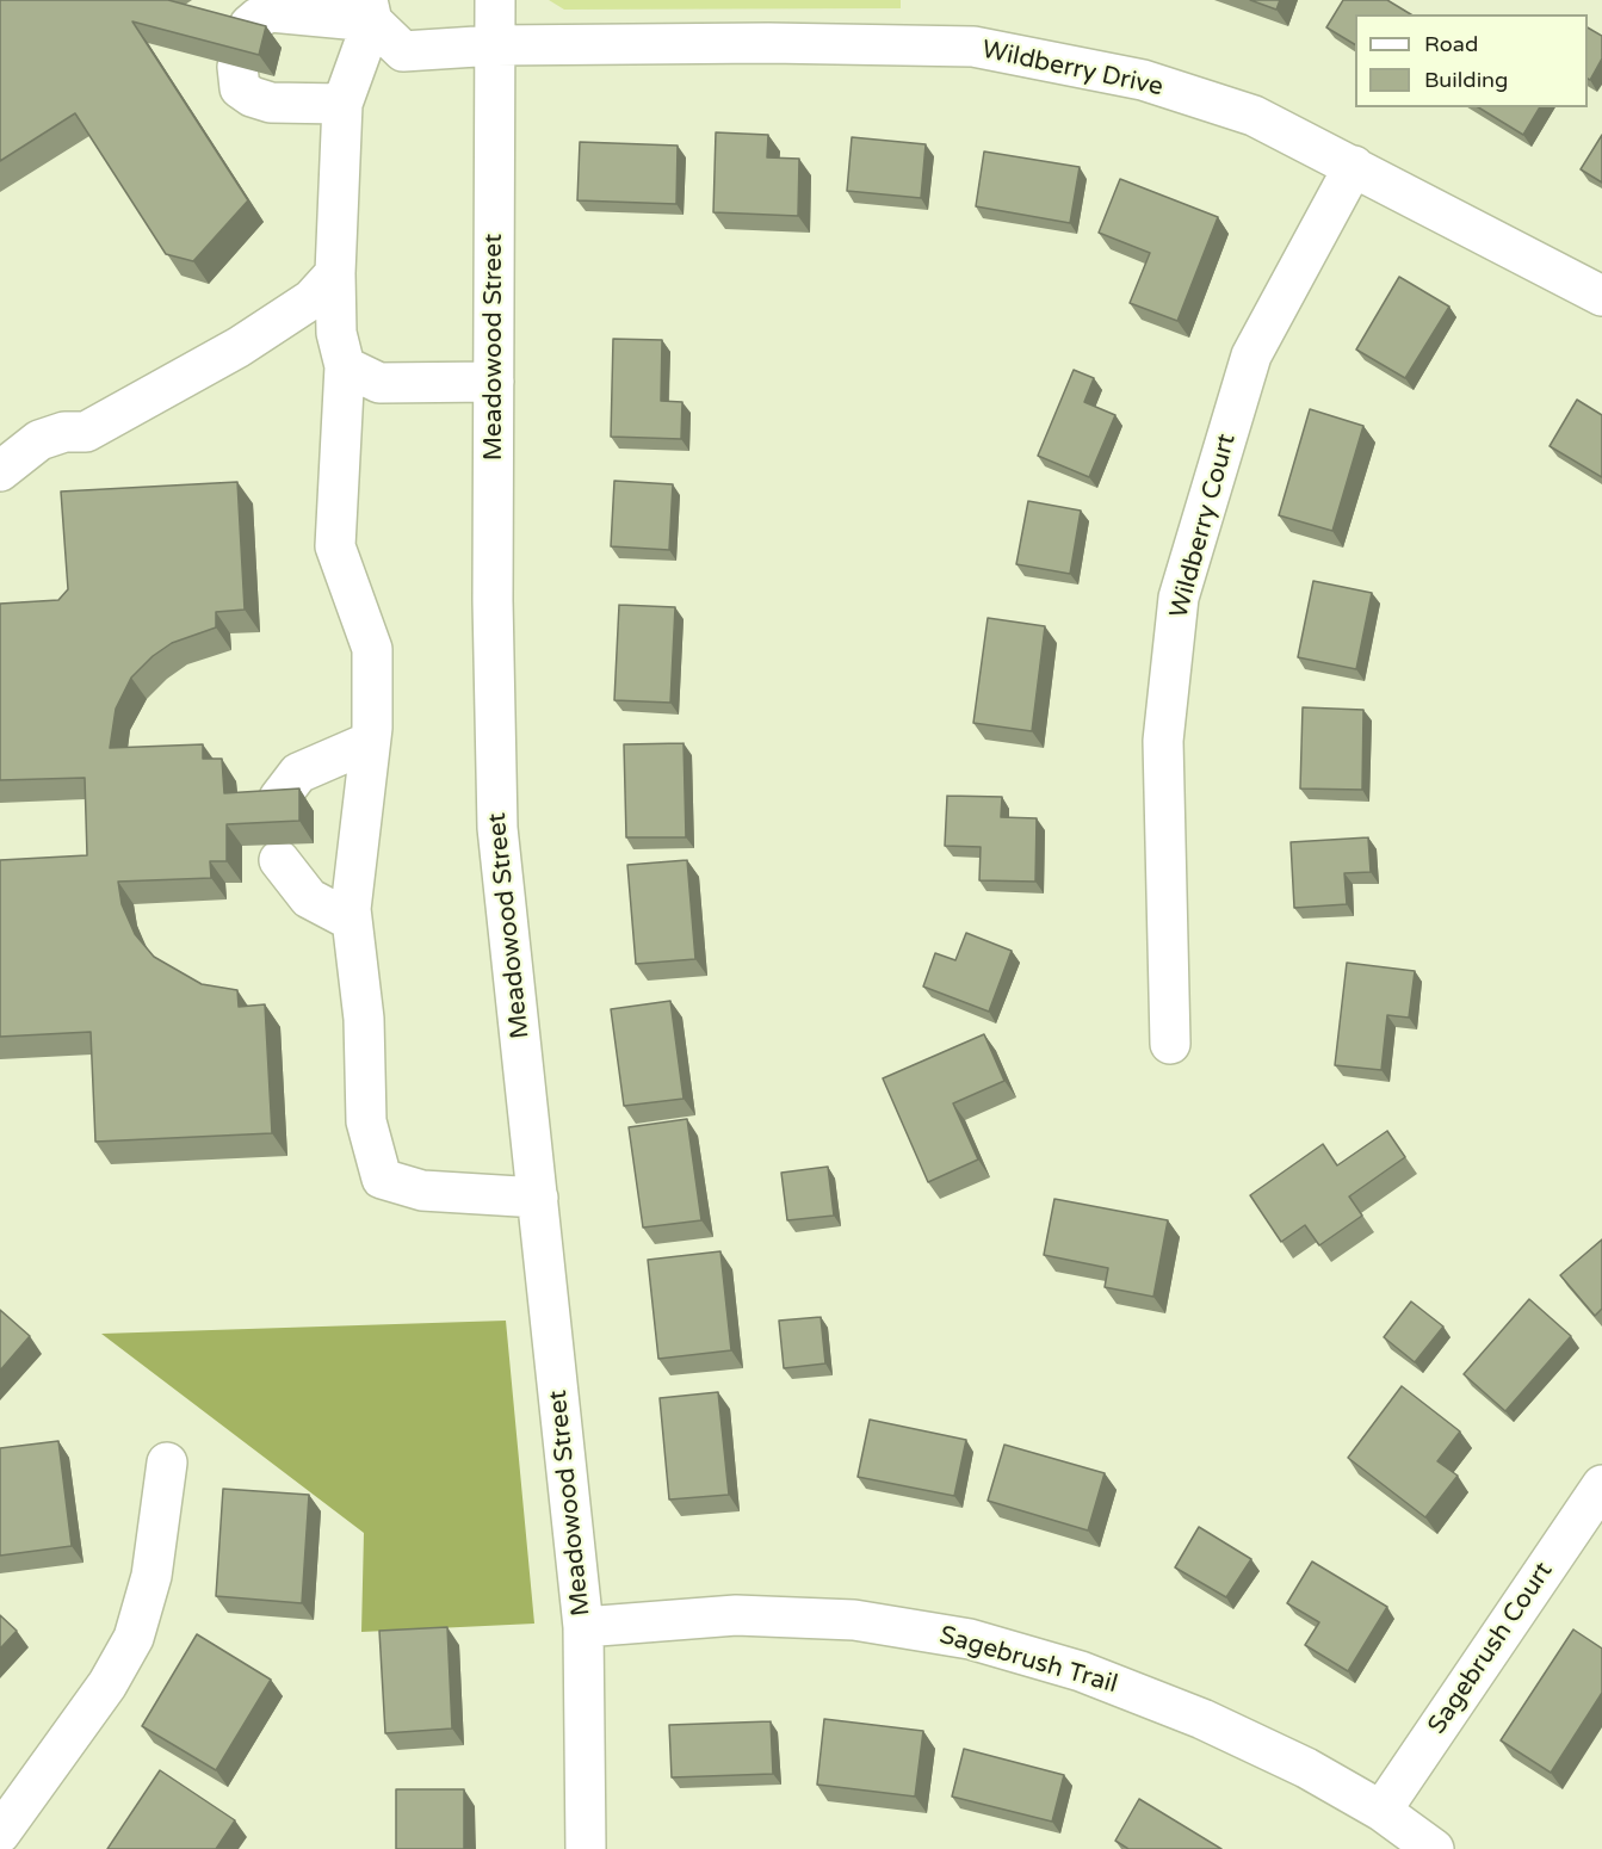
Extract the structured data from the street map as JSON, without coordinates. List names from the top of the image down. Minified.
{"streets":{"street":["Wildberry Drive","Meadowood Street","Wildberry Court","Sagebrush Court","Sagebrush Trail"]},"crossings":[["Wildberry Drive","Meadowood Street"],["Wildberry Drive","Wildberry Court"],["Meadowood Street","Sagebrush Trail"],["Sagebrush Court","Sagebrush Trail"]],"legend":["Road","Building"]}
